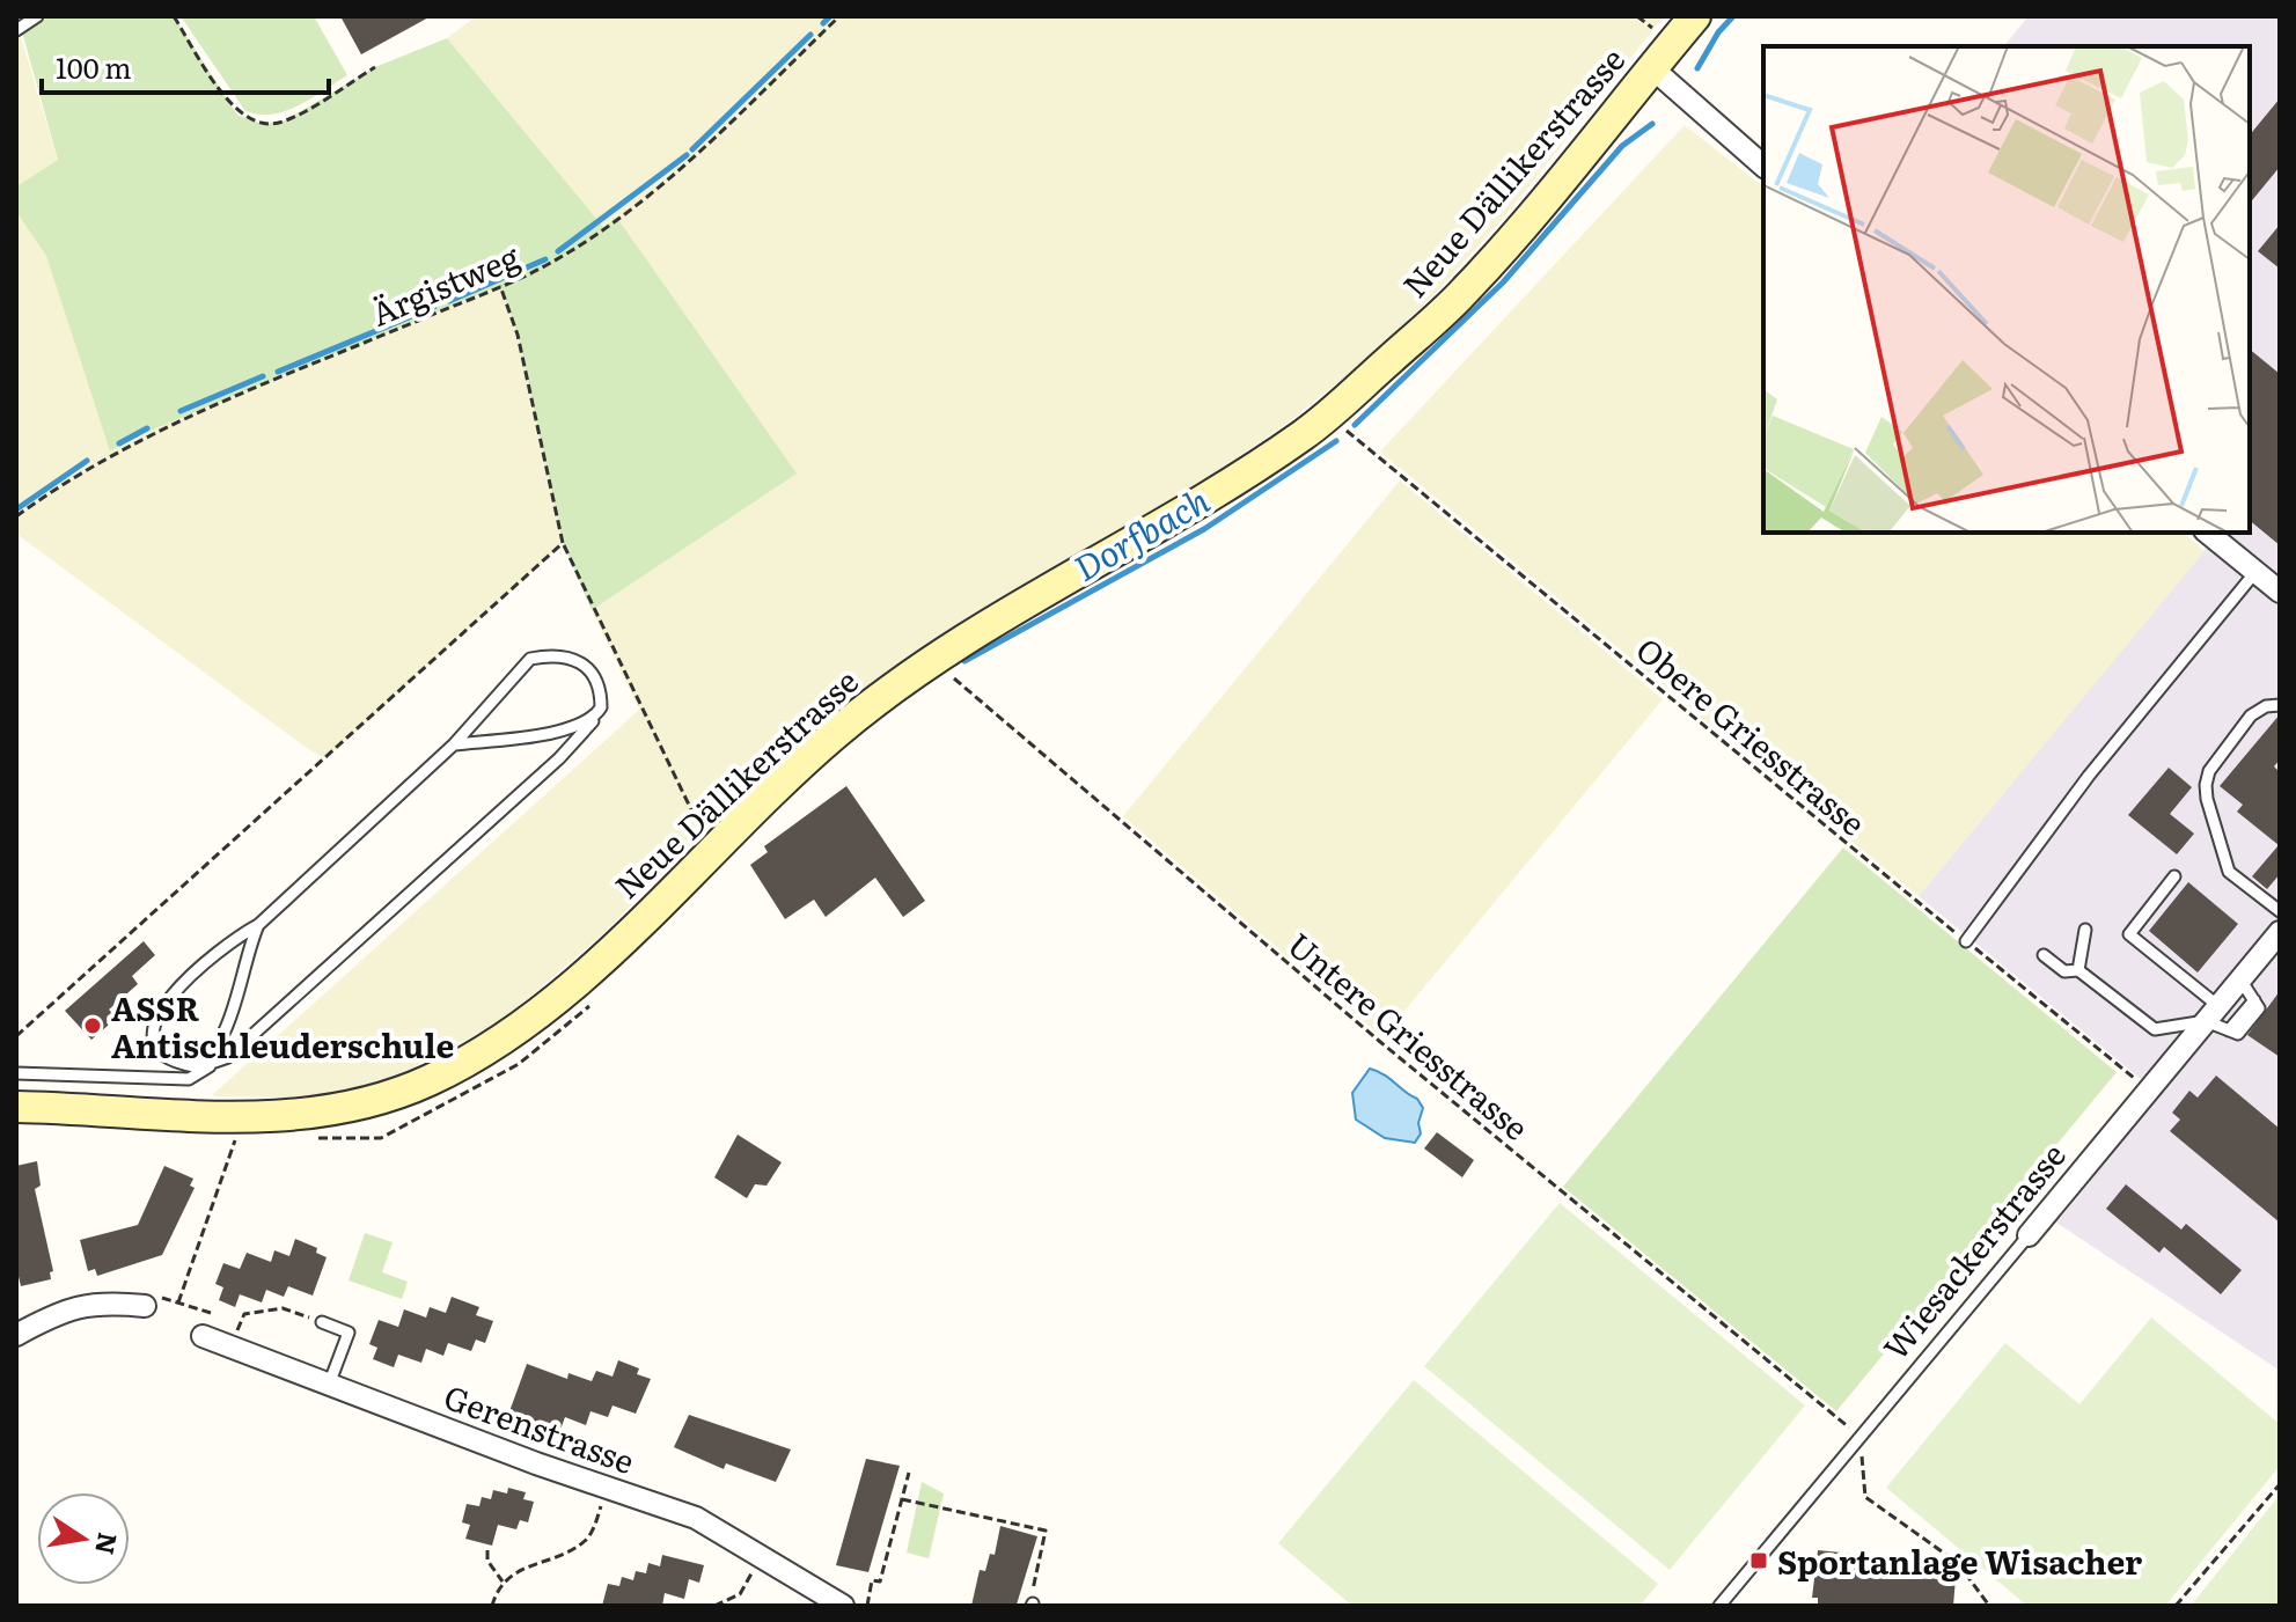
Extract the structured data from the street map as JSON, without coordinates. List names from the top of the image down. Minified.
{"streets":{"street":["Neue Dällikerstrasse","Wiesackerstrasse","Gerenstrasse"],"path":["Ärgistweg","Obere Griesstrasse","Untere Griesstrasse"]},"crossings":[["Neue Dällikerstrasse","Obere Griesstrasse"],["Neue Dällikerstrasse","Untere Griesstrasse"],["Obere Griesstrasse","Wiesackerstrasse"],["Untere Griesstrasse","Wiesackerstrasse"]],"water":["Dorfbach"],"places":{"other":["ASSR Antischleuderschule"],"transit":["Sportanlage Wisacher"]},"scale_bar":"100 m","north":"right"}
